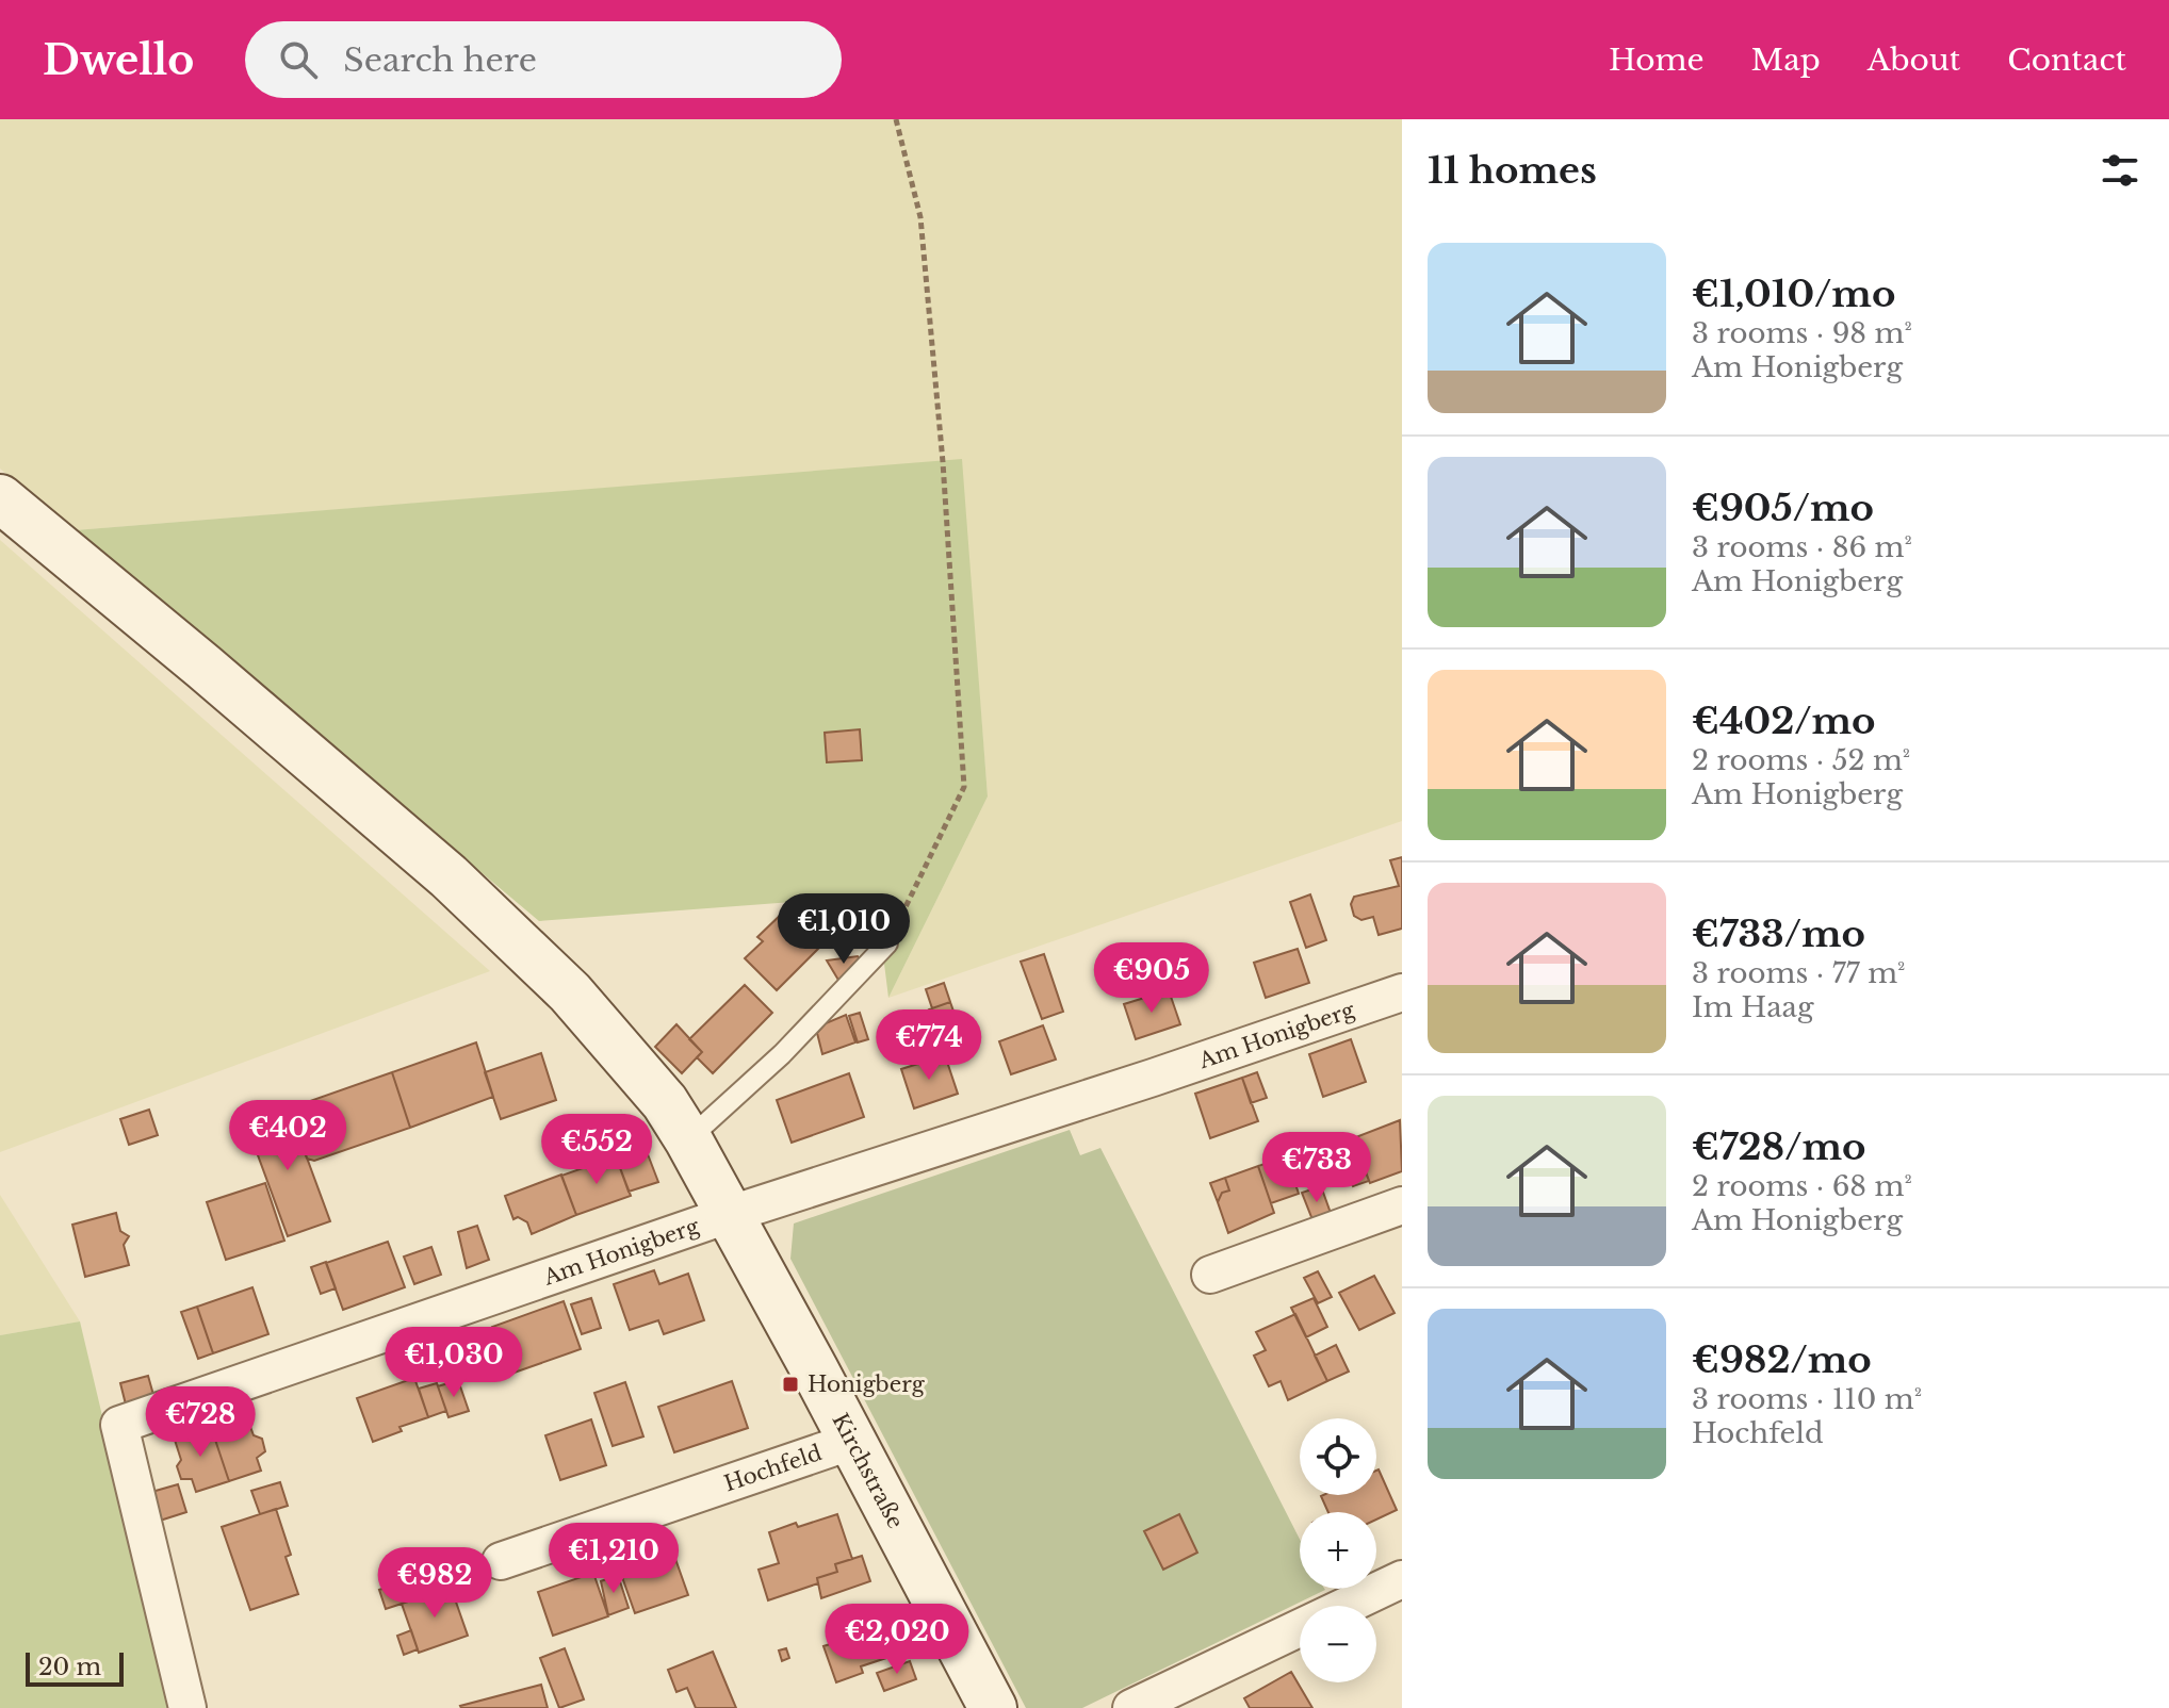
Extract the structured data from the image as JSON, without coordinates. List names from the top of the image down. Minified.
{"streets":{"street":["Am Honigberg","Hochfeld","Kirchstraße"]},"crossings":[["Am Honigberg","Kirchstraße"],["Hochfeld","Kirchstraße"]],"places":{"transit":["Honigberg"]},"scale_bar":"20 m","page":{"header":"Dwello","search":"Search here","nav":["Home","Map","About","Contact"],"heading":"11 homes","list":[{"name":"€1,010/mo","note":"3 rooms · 98 m² · Am Honigberg"},{"name":"€905/mo","note":"3 rooms · 86 m² · Am Honigberg"},{"name":"€402/mo","note":"2 rooms · 52 m² · Am Honigberg"},{"name":"€733/mo","note":"3 rooms · 77 m² · Im Haag"},{"name":"€728/mo","note":"2 rooms · 68 m² · Am Honigberg"},{"name":"€982/mo","note":"3 rooms · 110 m² · Hochfeld"}],"price":["€1,010","€905","€774","€402","€552","€733","€1,030","€728","€1,210","€982","€2,020"],"map_buttons":["+","−"],"scale":"20 m"}}
